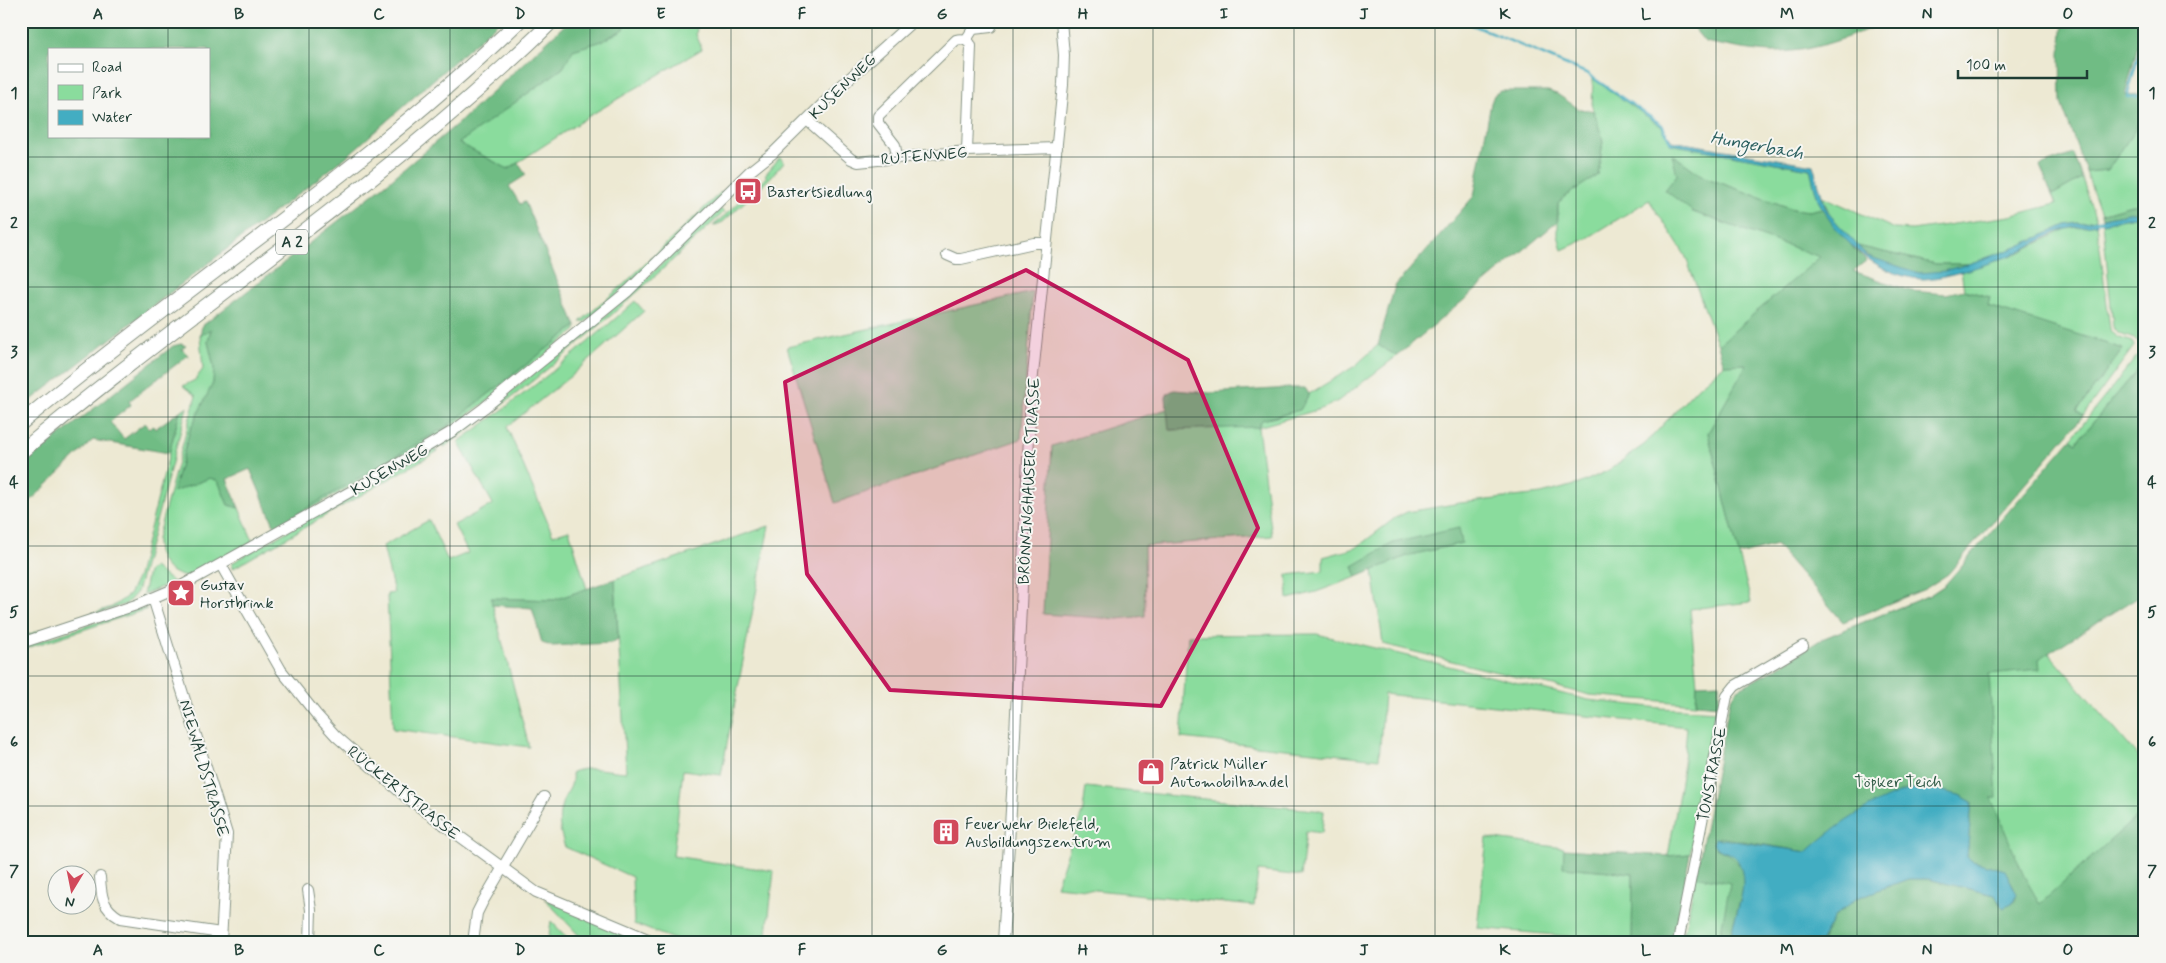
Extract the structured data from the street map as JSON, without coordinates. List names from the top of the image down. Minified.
{"streets":{"highway":["A 2"],"street":["KUSENWEG","RUTENWEG","BRÖNNINGHAUSER STRASSE","NIEWALDSTRASSE","TONSTRASSE","RÜCKERTSTRASSE"]},"crossings":[["KUSENWEG","RUTENWEG"],["KUSENWEG","NIEWALDSTRASSE"],["KUSENWEG","RÜCKERTSTRASSE"],["RUTENWEG","BRÖNNINGHAUSER STRASSE"]],"water":["Hungerbach"],"parks":["Töpker Teich"],"places":{"bus stop":["Bastertsiedlung"],"place":["Gustav Horstbrink"],"shop":["Patrick Müller Automobilhandel"],"building":["Feuerwehr Bielefeld, Ausbildungszentrum"]},"legend":["Road","Park","Water"],"scale_bar":"100 m","north":"bottom","grid":{"columns":["A","B","C","D","E","F","G","H","I","J","K","L","M","N","O"],"rows":["1","2","3","4","5","6","7"]}}
